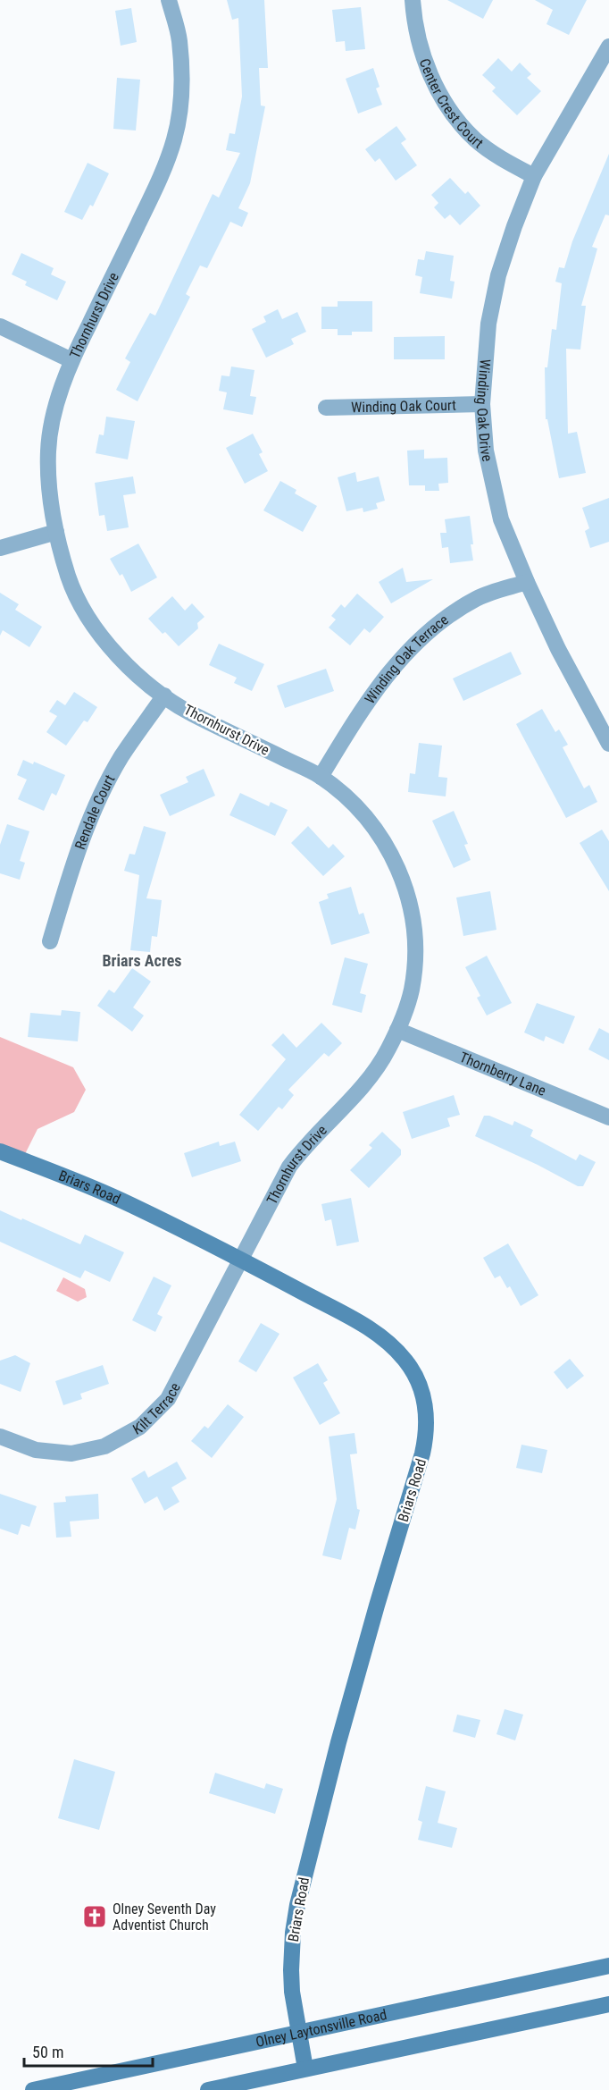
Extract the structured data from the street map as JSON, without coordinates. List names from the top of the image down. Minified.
{"streets":{"street":["Center Crest Court","Thornhurst Drive","Winding Oak Court","Winding Oak Drive","Winding Oak Terrace","Rendale Court","Thornberry Lane","Briars Road","Kilt Terrace","Olney Laytonsville Road"]},"crossings":[["Center Crest Court","Winding Oak Drive"],["Thornhurst Drive","Winding Oak Terrace"],["Thornhurst Drive","Rendale Court"],["Thornhurst Drive","Thornberry Lane"],["Thornhurst Drive","Briars Road"],["Thornhurst Drive","Kilt Terrace"],["Winding Oak Court","Winding Oak Drive"],["Winding Oak Drive","Winding Oak Terrace"],["Briars Road","Kilt Terrace"],["Briars Road","Olney Laytonsville Road"]],"districts":["Briars Acres"],"places":{"church":["Olney Seventh Day Adventist Church"]},"scale_bar":"50 m"}
